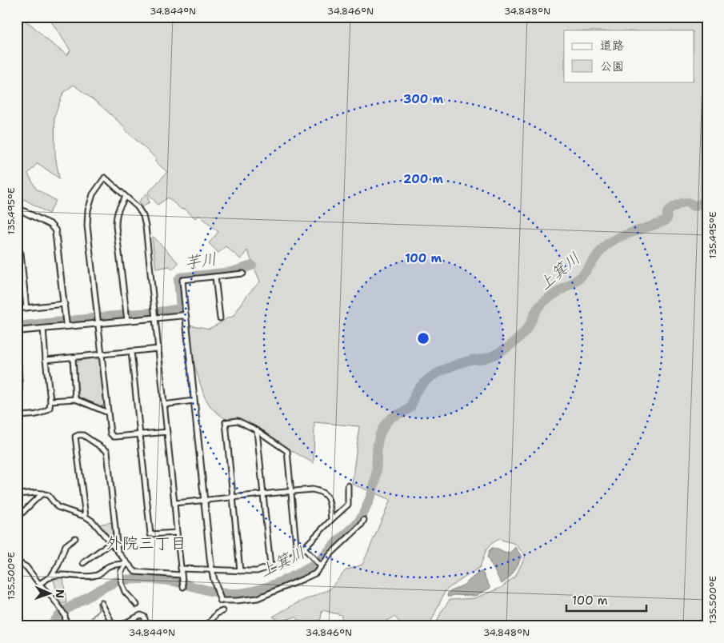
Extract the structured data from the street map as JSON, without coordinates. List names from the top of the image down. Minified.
{"districts":["外院三丁目"],"water":["芋川","上箕川"],"legend":["道路","公園"],"scale_bar":"100 m","north":"right","coordinates":["34.844°N","34.846°N","34.848°N","135.495°E","135.500°E"],"rings":["300 m","200 m","100 m"]}
